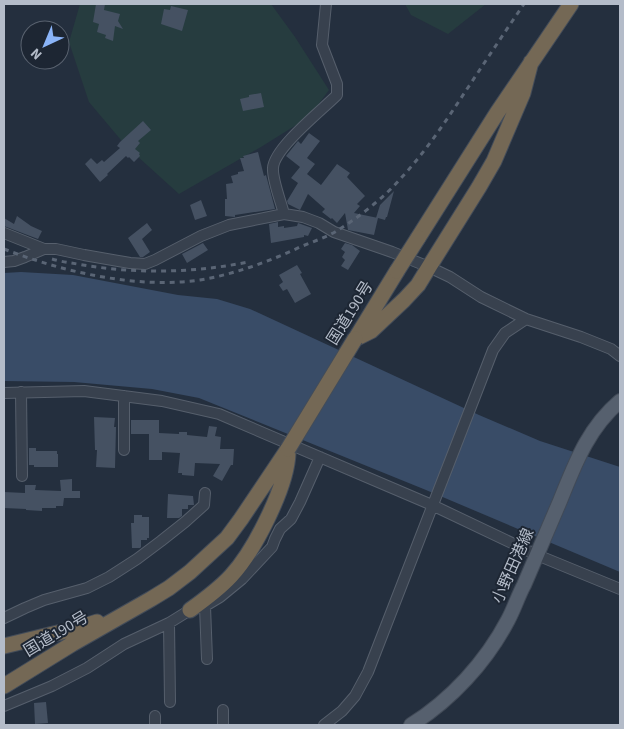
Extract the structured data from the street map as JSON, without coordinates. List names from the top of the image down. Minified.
{"streets":{"highway":["国道190号"],"main road":["小野田港線"]},"north":"bottom left"}
